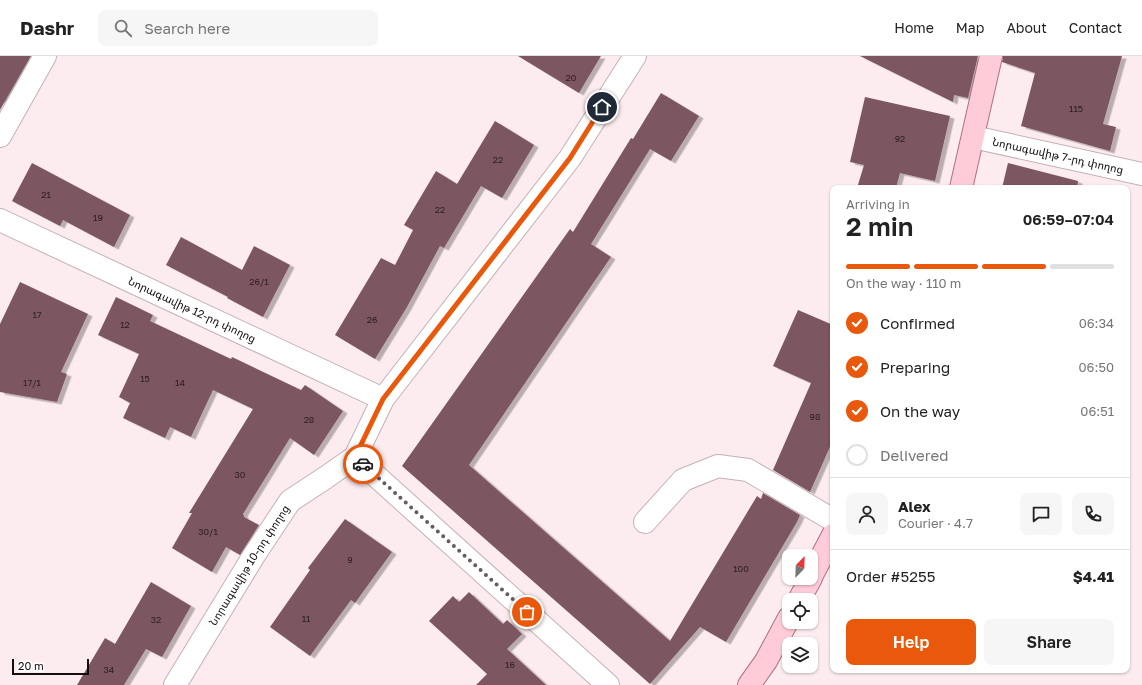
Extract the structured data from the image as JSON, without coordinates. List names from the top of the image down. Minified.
{"streets":{"street":["Նորագավիթ 7-րդ փողոց","Նորագավիթ 12-րդ փողոց","Նորագավիթ 10-րդ փողոց"]},"crossings":[["Նորագավիթ 12-րդ փողոց","Նորագավիթ 10-րդ փողոց"]],"house_numbers":["20","115","92","22","21","22","19","26/1","17","26","12","15","17/1","14","98","28","30","30/1","9","100","11","32","16","34"],"scale_bar":"20 m","north":"top right","page":{"header":"Dashr","search":"Search here","nav":["Home","Map","About","Contact"],"heading":["2 min","Arriving in","06:59–07:04"],"panel":["Alex","Courier · 4.7","Order #5255","$4.41"],"bar":"On the way · 110 m","list":[["Confirmed","06:34"],["Preparing","06:50"],["On the way","06:51"],"Delivered"],"buttons":["Help","Share"],"scale":"20 m"}}
